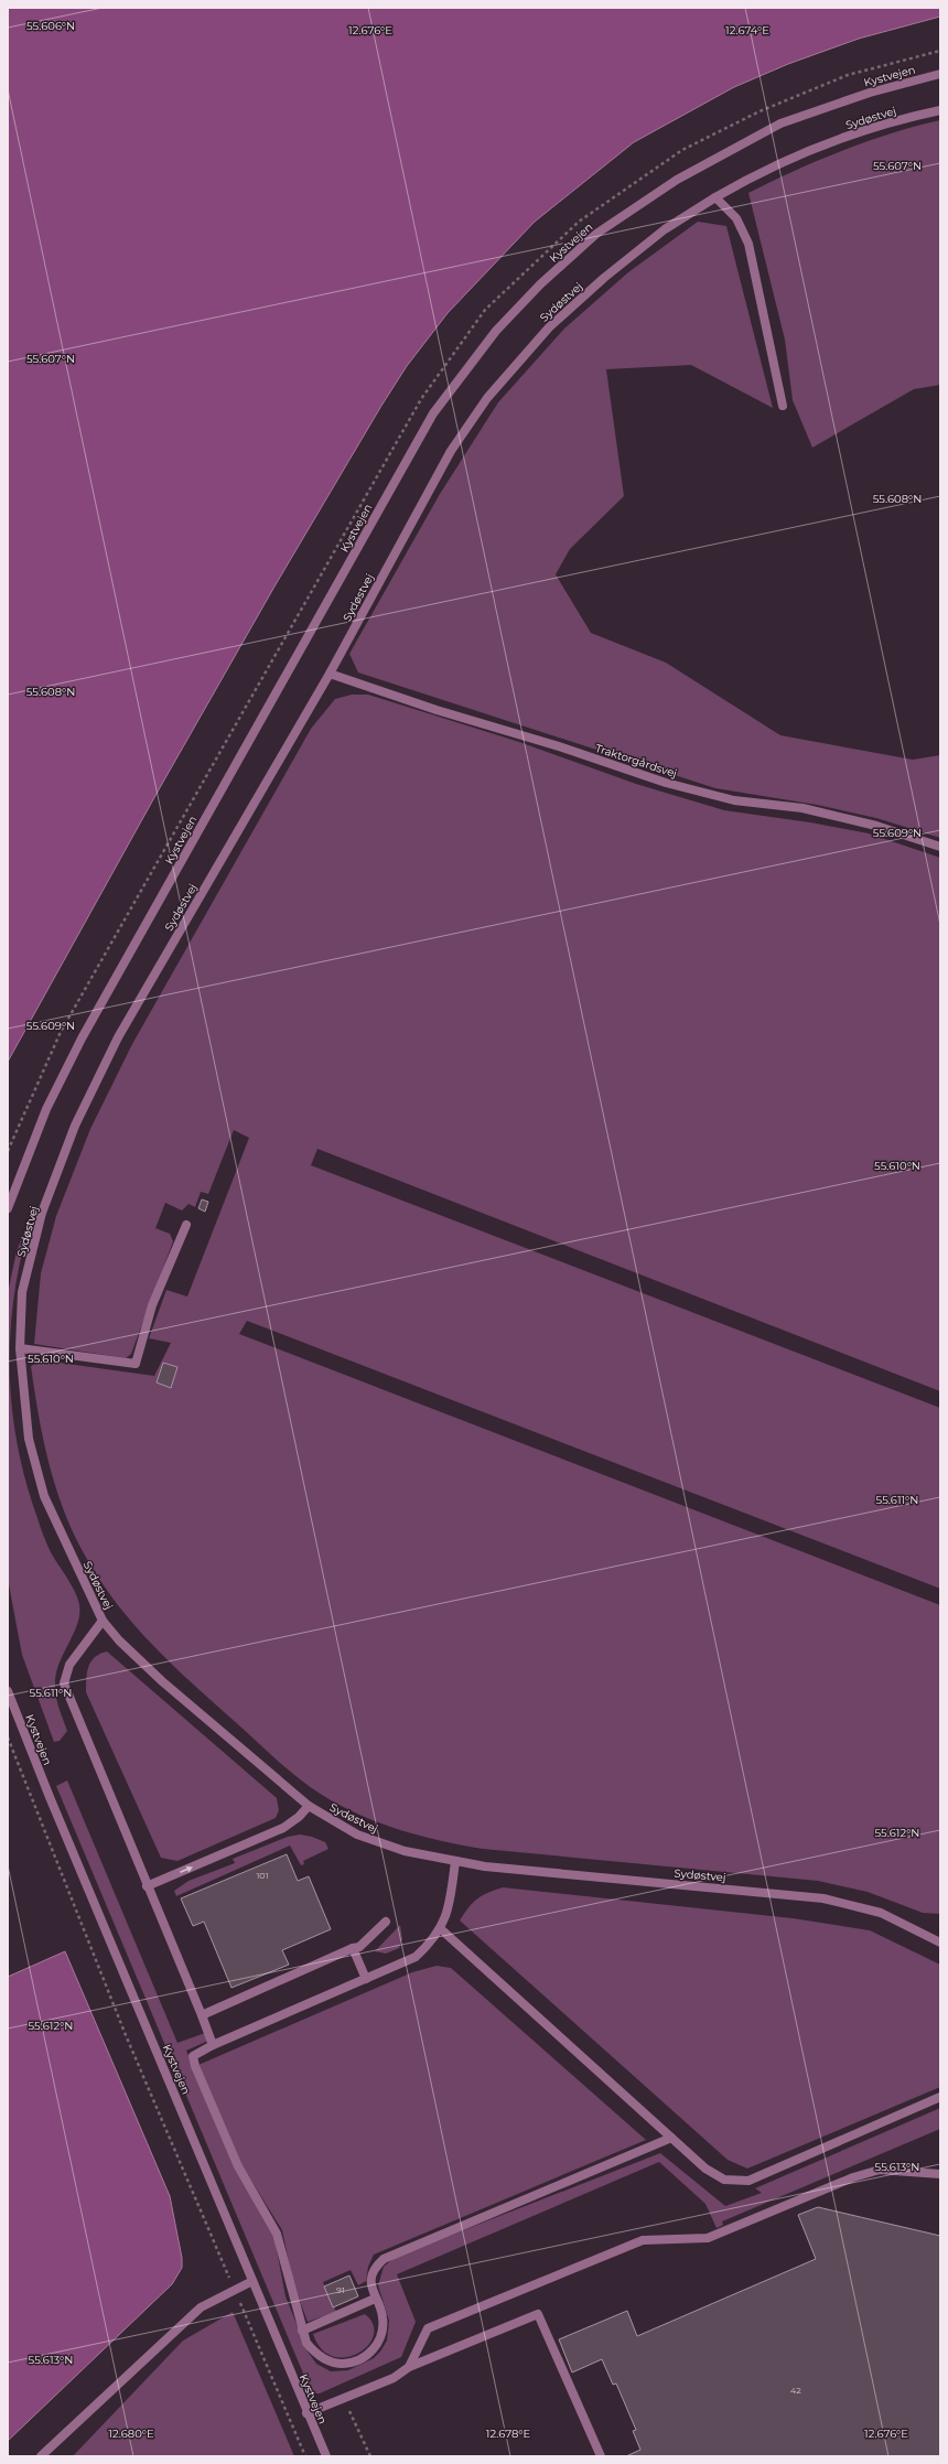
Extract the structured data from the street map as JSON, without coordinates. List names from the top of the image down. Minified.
{"streets":{"street":["Kystvejen","Sydøstvej","Traktorgårdsvej"]},"crossings":[["Sydøstvej","Traktorgårdsvej"]],"house_numbers":["101","91","42"],"coordinates":["55.606°N","12.676°E","12.674°E","55.607°N","55.608°N","55.609°N","55.610°N","55.611°N","55.612°N","55.613°N","12.680°E","12.678°E"]}
